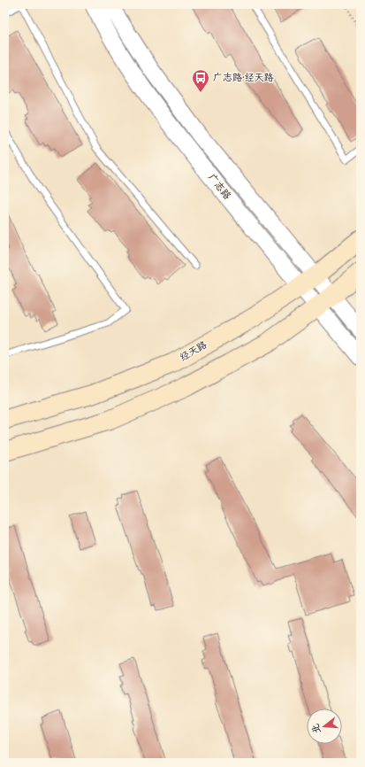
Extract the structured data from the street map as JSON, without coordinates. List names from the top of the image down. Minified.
{"streets":{"main road":["经天路"],"street":["广志路"]},"crossings":[["广志路","经天路"]],"places":{"bus stop":["广志路·经天路"]},"north":"left"}
